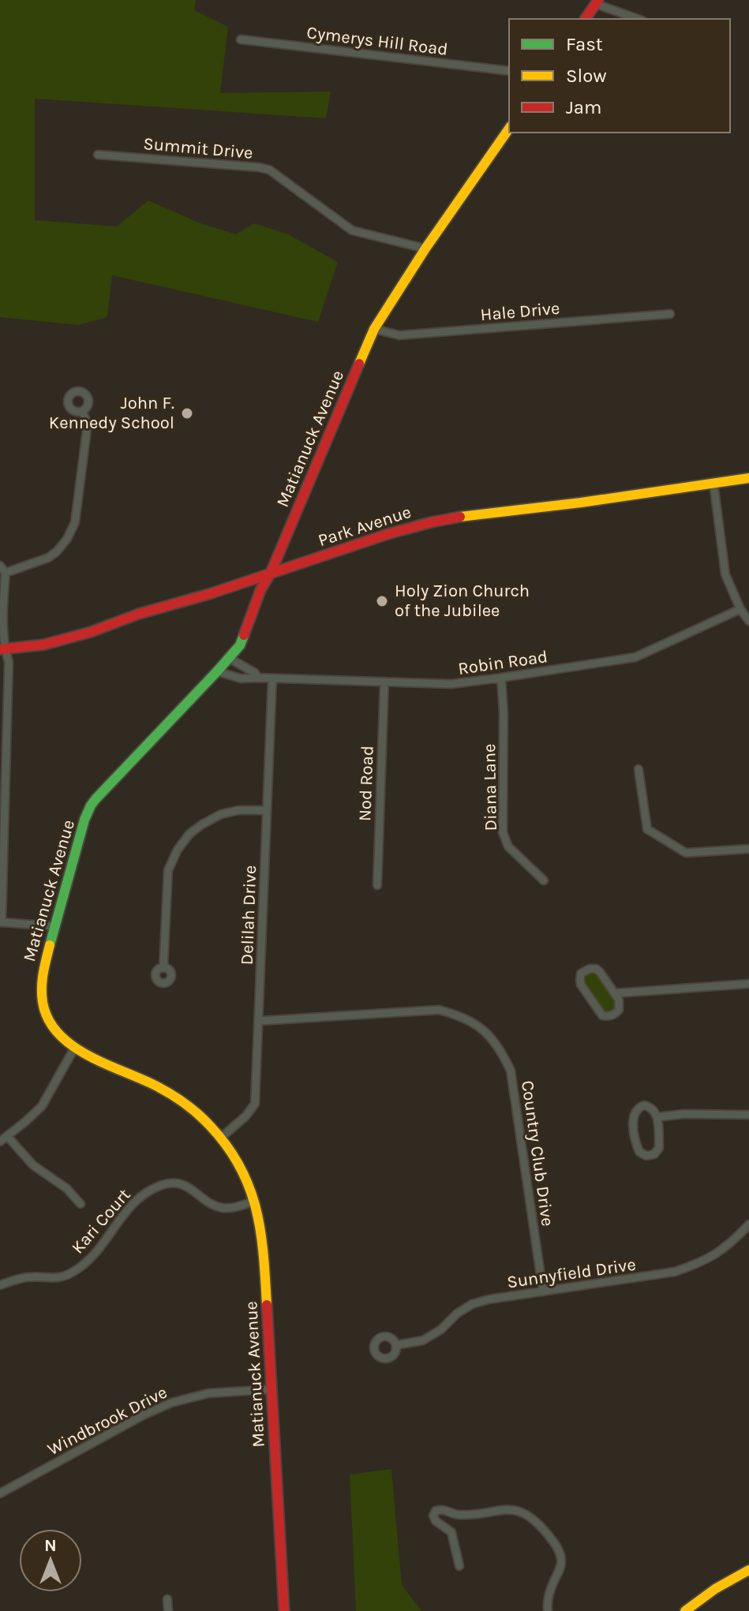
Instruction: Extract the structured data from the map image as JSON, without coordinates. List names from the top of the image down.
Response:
{
  "streets": {
    "street": [
      "Cymerys Hill Road",
      "Summit Drive",
      "Hale Drive",
      "Matianuck Avenue",
      "Park Avenue",
      "Robin Road",
      "Nod Road",
      "Diana Lane",
      "Delilah Drive",
      "Country Club Drive",
      "Kari Court",
      "Sunnyfield Drive",
      "Windbrook Drive"
    ]
  },
  "crossings": [
    ["Summit Drive", "Matianuck Avenue"],
    ["Hale Drive", "Matianuck Avenue"],
    ["Matianuck Avenue", "Park Avenue"],
    ["Matianuck Avenue", "Robin Road"],
    ["Matianuck Avenue", "Delilah Drive"],
    ["Matianuck Avenue", "Kari Court"],
    ["Matianuck Avenue", "Windbrook Drive"],
    ["Robin Road", "Nod Road"],
    ["Robin Road", "Diana Lane"],
    ["Robin Road", "Delilah Drive"],
    ["Delilah Drive", "Country Club Drive"],
    ["Country Club Drive", "Sunnyfield Drive"]
  ],
  "places": ["John F. Kennedy School", "Holy Zion Church of the Jubilee"],
  "legend": ["Fast", "Slow", "Jam"],
  "north": "top"
}
